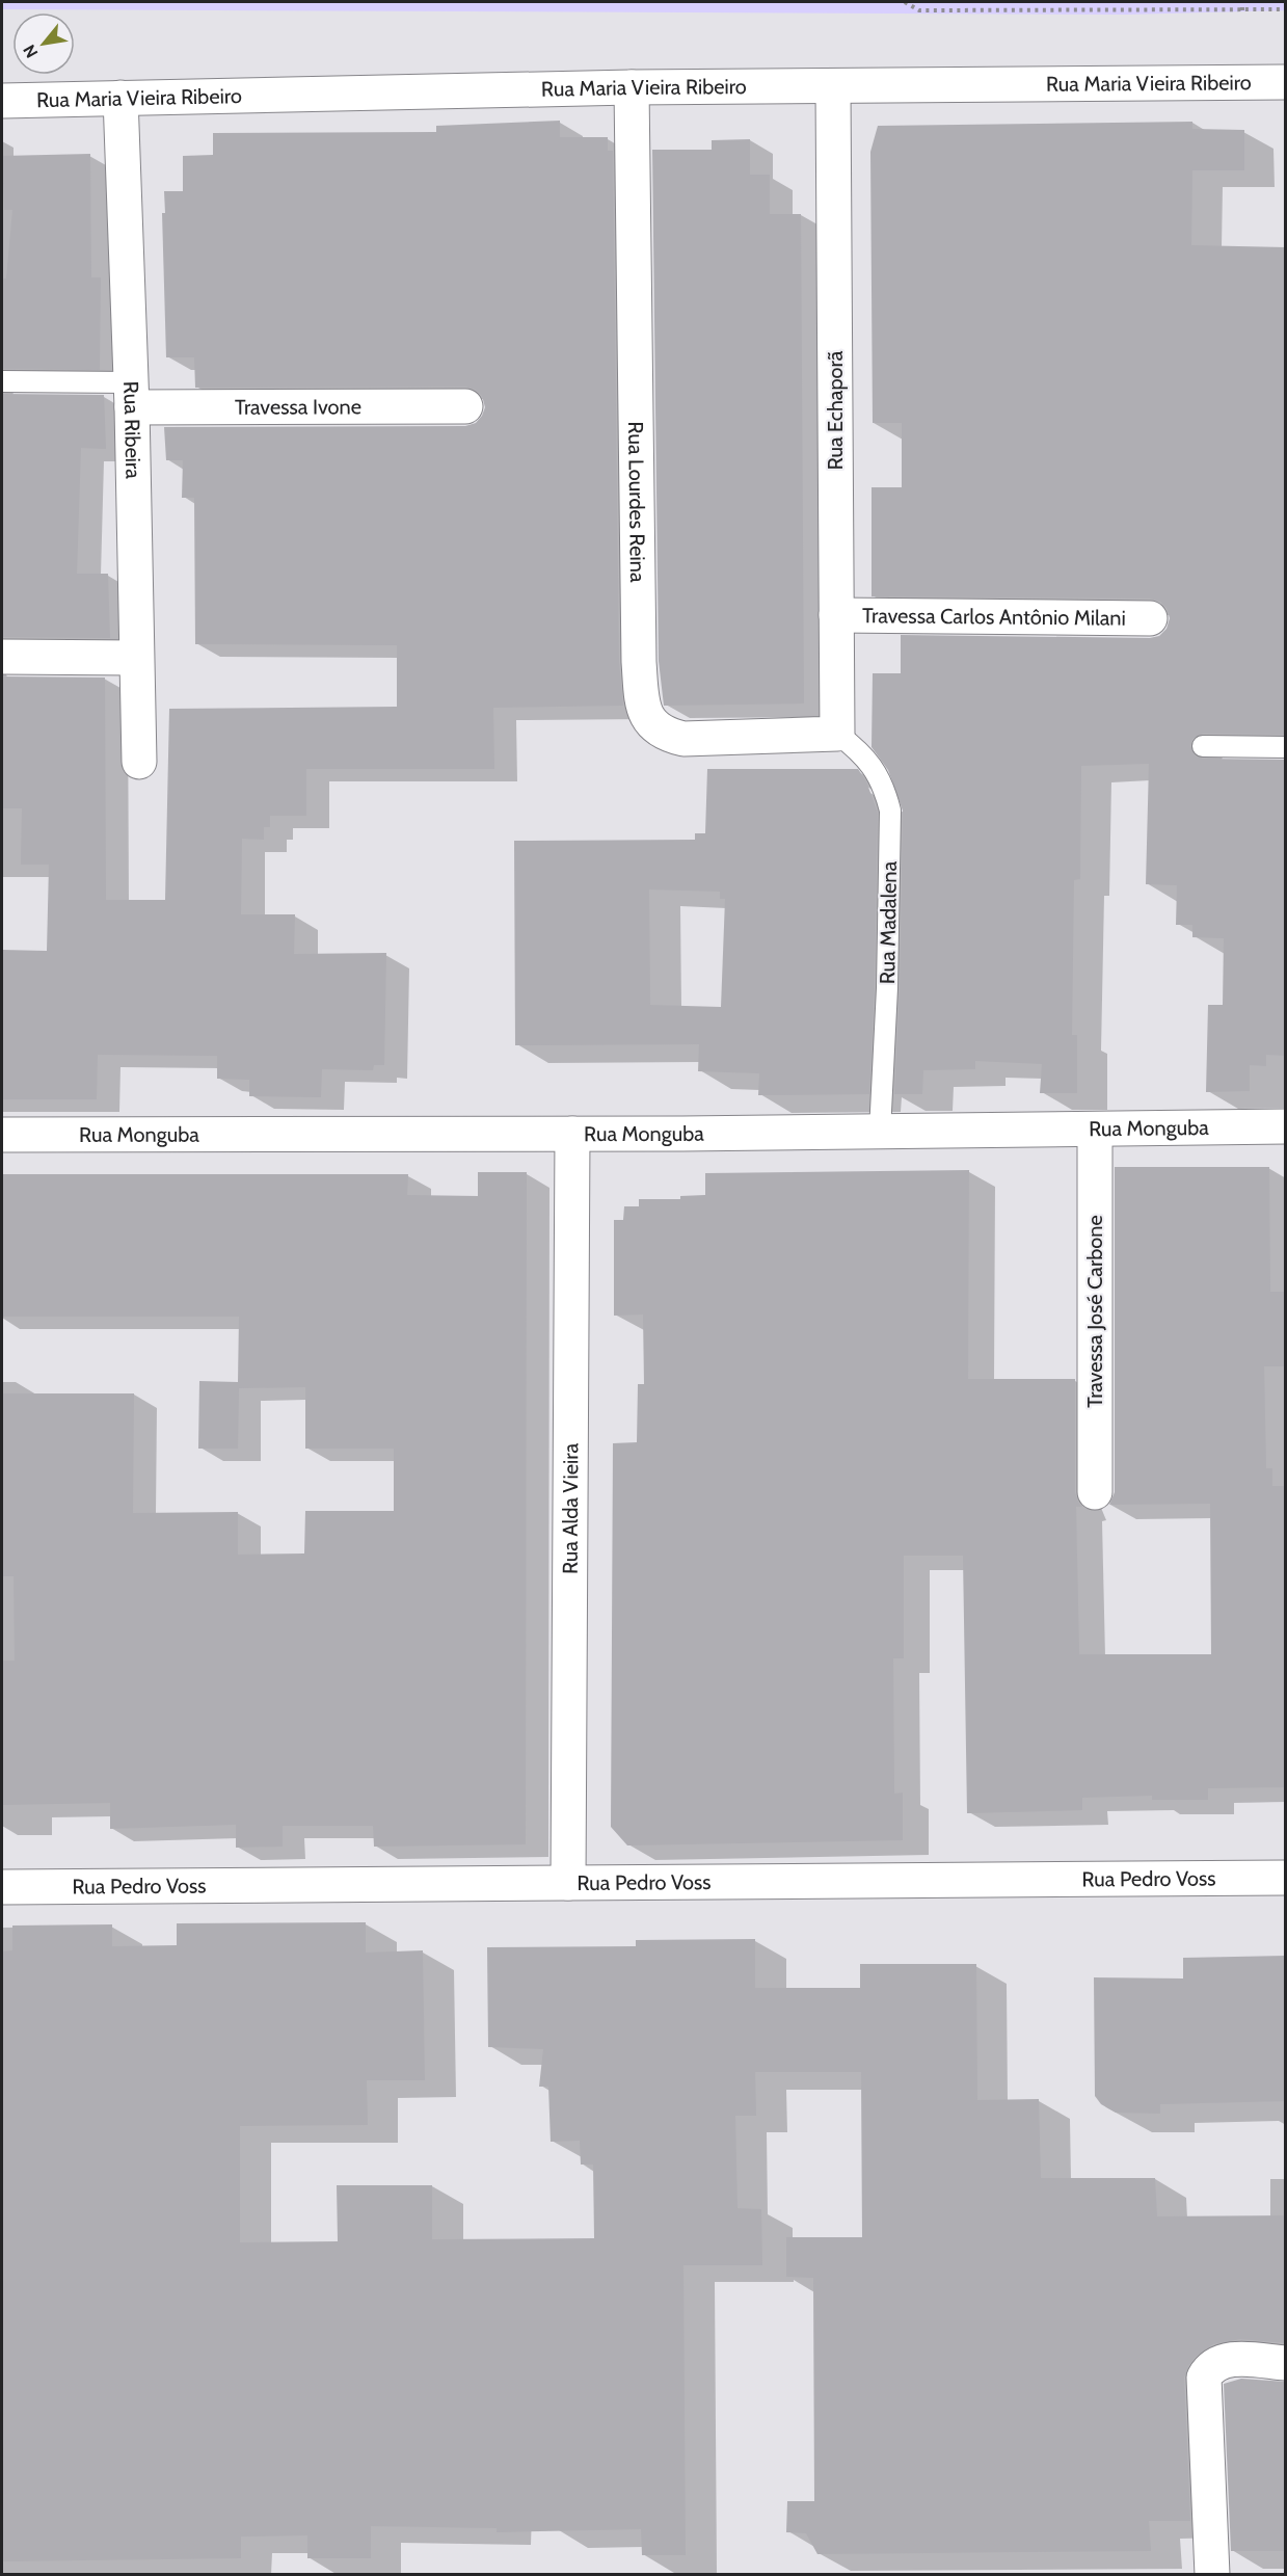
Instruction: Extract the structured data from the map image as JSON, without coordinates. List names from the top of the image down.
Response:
{
  "streets": {
    "street": [
      "Rua Maria Vieira Ribeiro",
      "Travessa Ivone",
      "Rua Echaporã",
      "Rua Ribeira",
      "Rua Lourdes Reina",
      "Travessa Carlos Antônio Milani",
      "Rua Monguba",
      "Travessa José Carbone",
      "Rua Alda Vieira",
      "Rua Pedro Voss"
    ],
    "lane": ["Rua Madalena"]
  },
  "crossings": [
    ["Rua Maria Vieira Ribeiro", "Rua Echaporã"],
    ["Rua Maria Vieira Ribeiro", "Rua Ribeira"],
    ["Rua Maria Vieira Ribeiro", "Rua Lourdes Reina"],
    ["Travessa Ivone", "Rua Ribeira"],
    ["Rua Echaporã", "Rua Lourdes Reina"],
    ["Rua Echaporã", "Travessa Carlos Antônio Milani"],
    ["Rua Echaporã", "Rua Madalena"],
    ["Rua Lourdes Reina", "Rua Madalena"],
    ["Rua Madalena", "Rua Monguba"],
    ["Rua Monguba", "Travessa José Carbone"],
    ["Rua Monguba", "Rua Alda Vieira"],
    ["Rua Alda Vieira", "Rua Pedro Voss"]
  ],
  "north": "bottom left"
}
